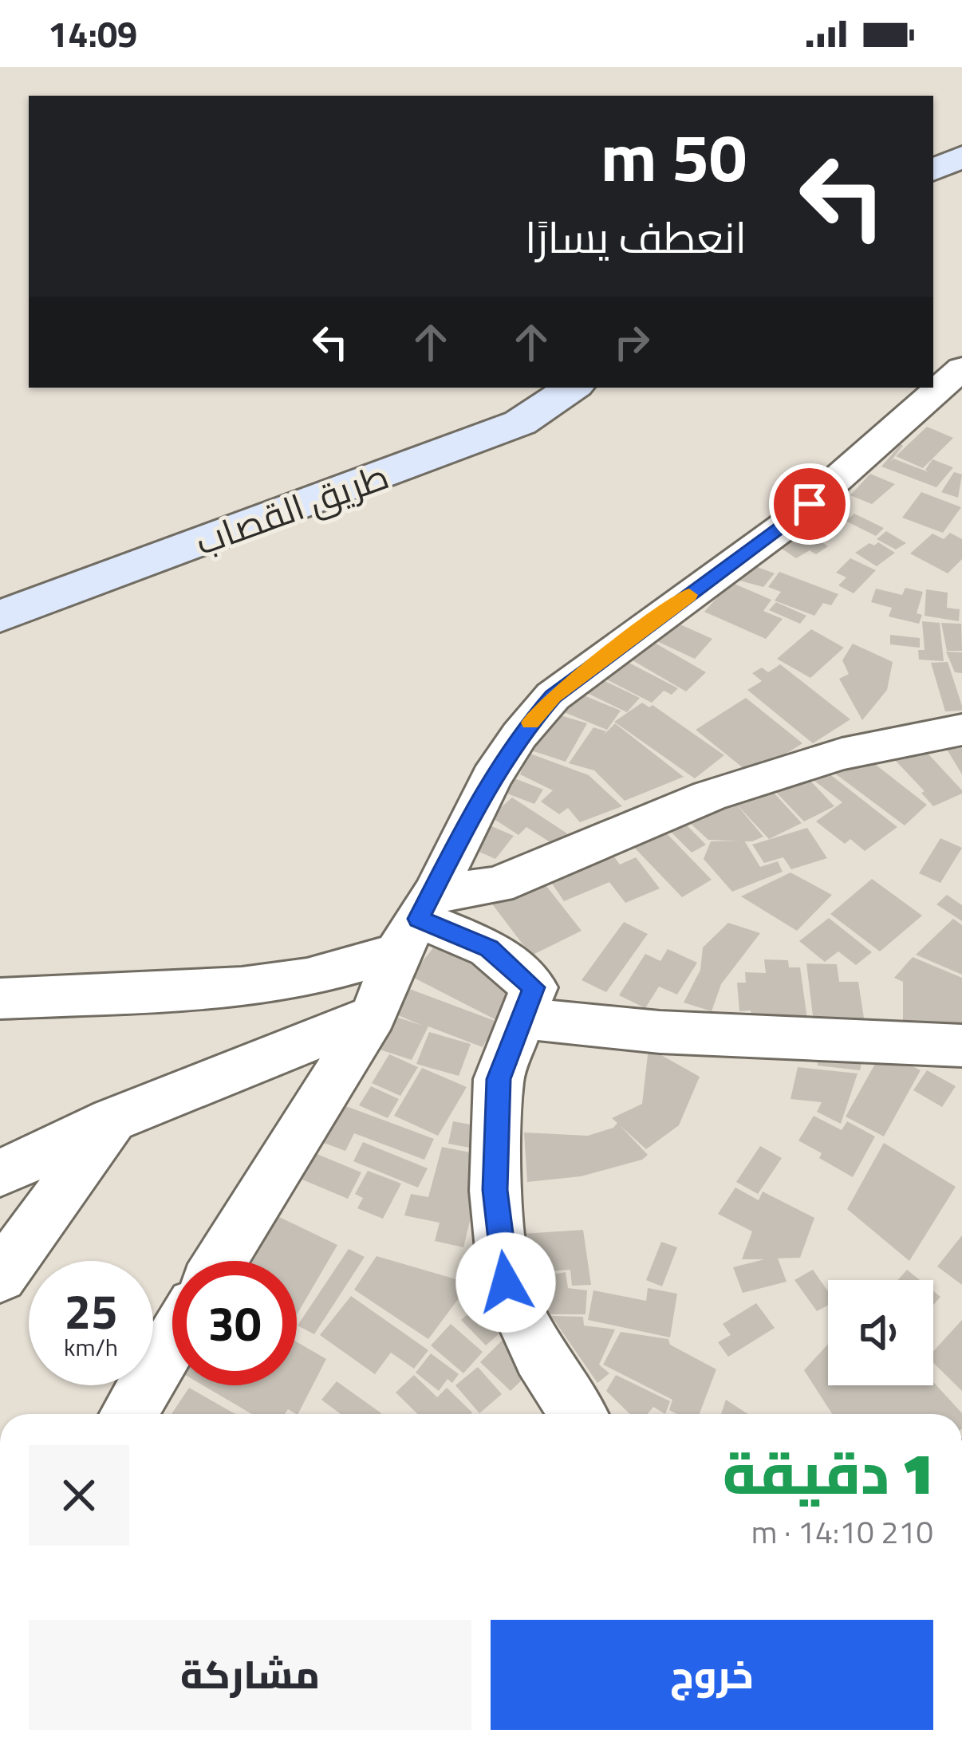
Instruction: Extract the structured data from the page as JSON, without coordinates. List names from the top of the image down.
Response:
{
  "streets": {
    "main road": ["طريق القصاب"]
  },
  "page": {
    "status": "14:09",
    "turn": ["50 m", "انعطف يسارًا"],
    "speed": "25 km/h",
    "limit": "30",
    "heading": ["1 دقيقة", "210 m · 14:10"],
    "buttons": ["خروج", "مشاركة"]
  }
}
